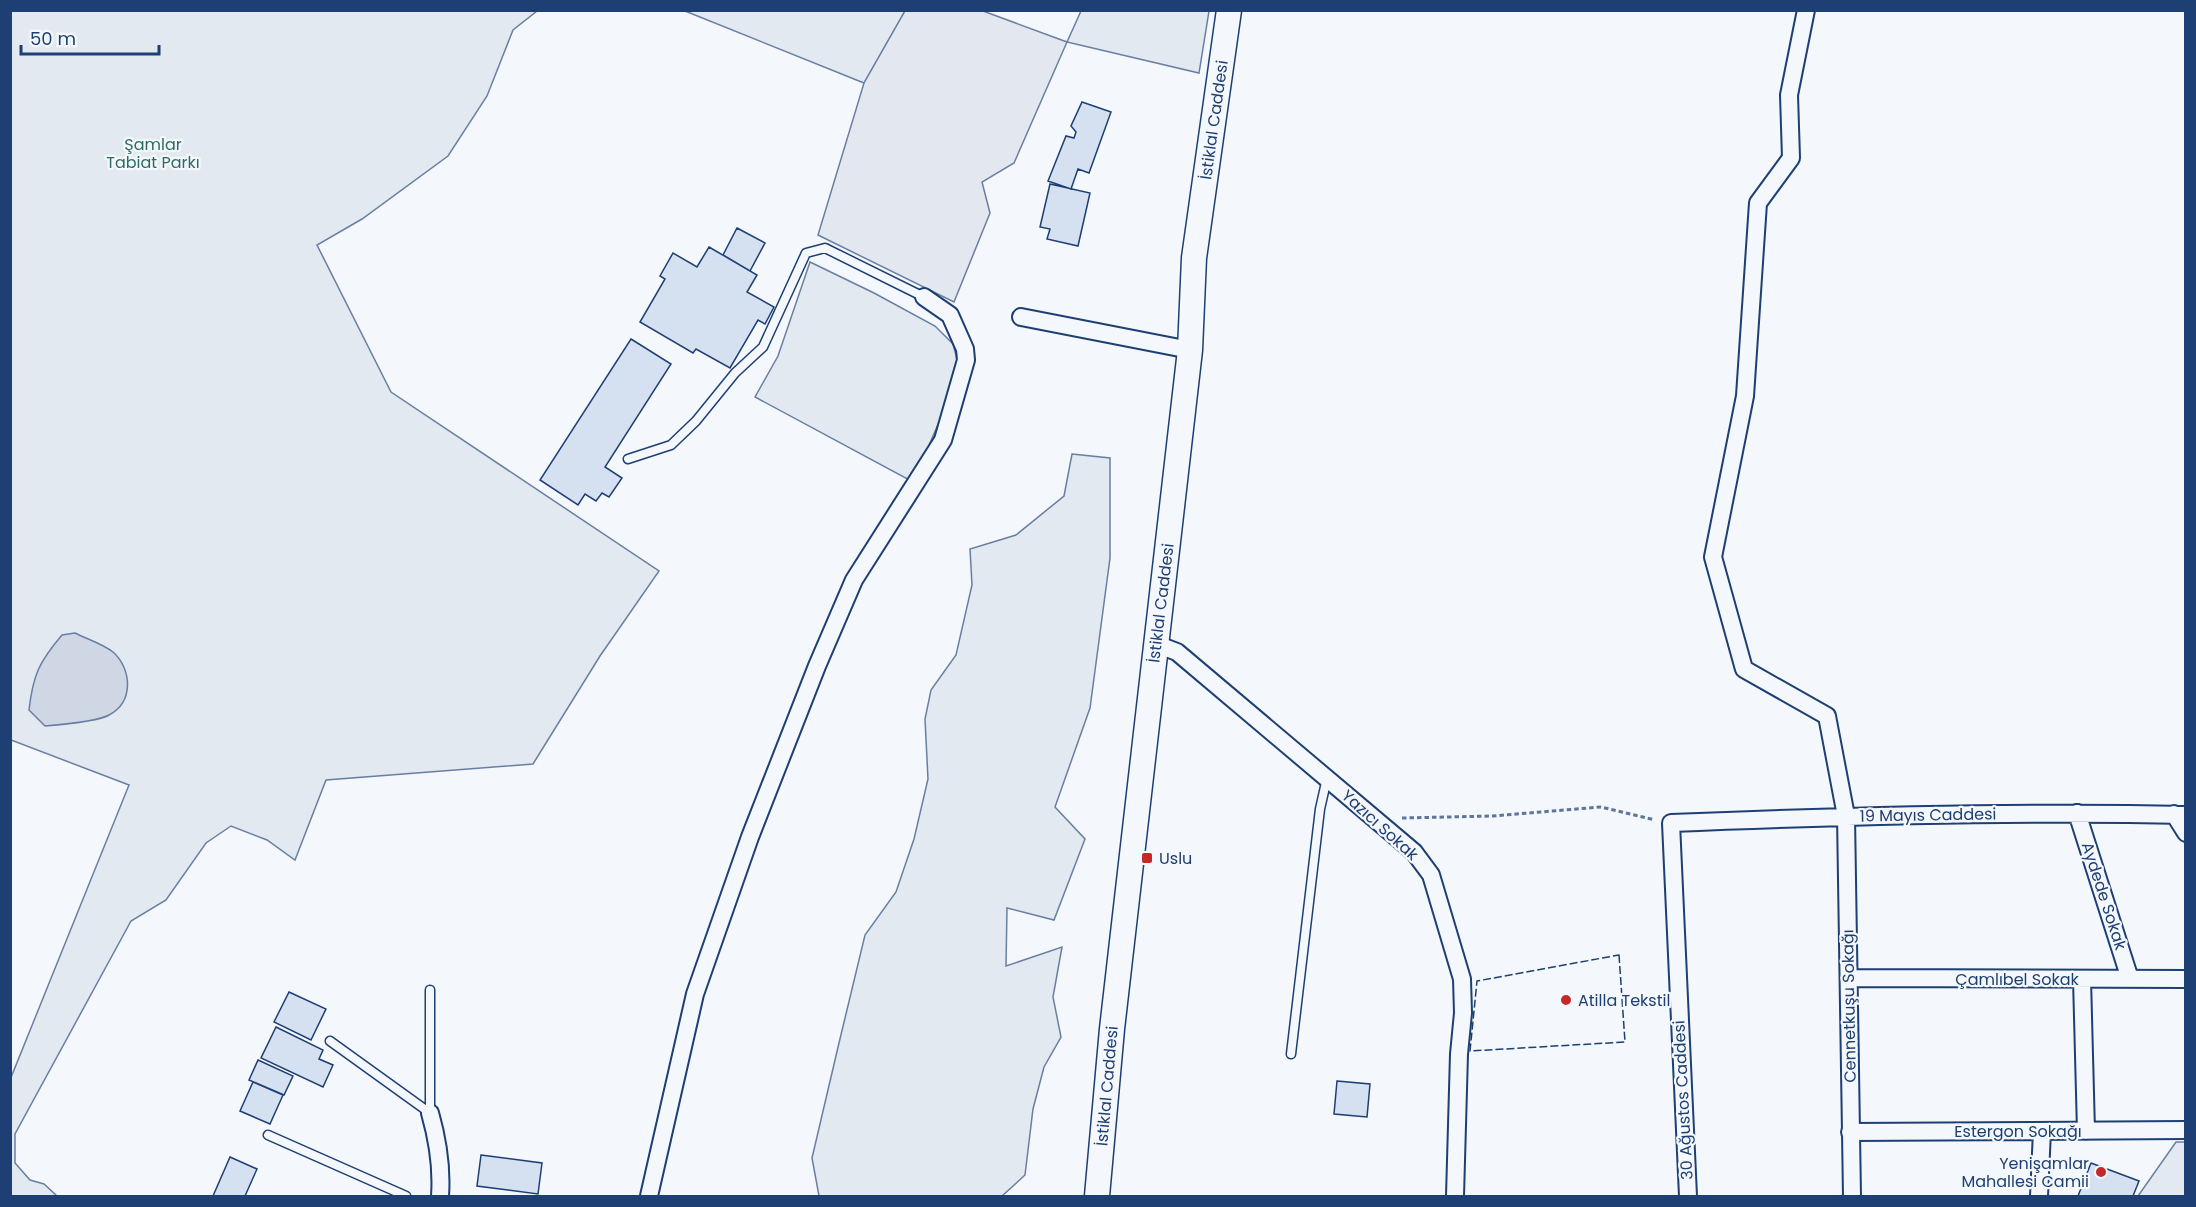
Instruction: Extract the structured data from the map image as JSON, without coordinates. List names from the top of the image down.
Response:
{
  "streets": {
    "main road": ["İstiklal Caddesi"],
    "street": [
      "19 Mayıs Caddesi",
      "Yazıcı Sokak",
      "Aydede Sokak",
      "Çamlıbel Sokak",
      "Cennetkuşu Sokağı",
      "30 Ağustos Caddesi",
      "Estergon Sokağı"
    ]
  },
  "crossings": [
    ["İstiklal Caddesi", "Yazıcı Sokak"],
    ["19 Mayıs Caddesi", "Aydede Sokak"],
    ["19 Mayıs Caddesi", "Cennetkuşu Sokağı"],
    ["19 Mayıs Caddesi", "30 Ağustos Caddesi"],
    ["Aydede Sokak", "Çamlıbel Sokak"],
    ["Çamlıbel Sokak", "Cennetkuşu Sokağı"],
    ["Cennetkuşu Sokağı", "Estergon Sokağı"]
  ],
  "parks": ["Şamlar Tabiat Parkı"],
  "places": {
    "transit": ["Uslu"],
    "other": ["Atilla Tekstil", "Yenişamlar Mahallesi Camii"]
  },
  "scale_bar": "50 m"
}
